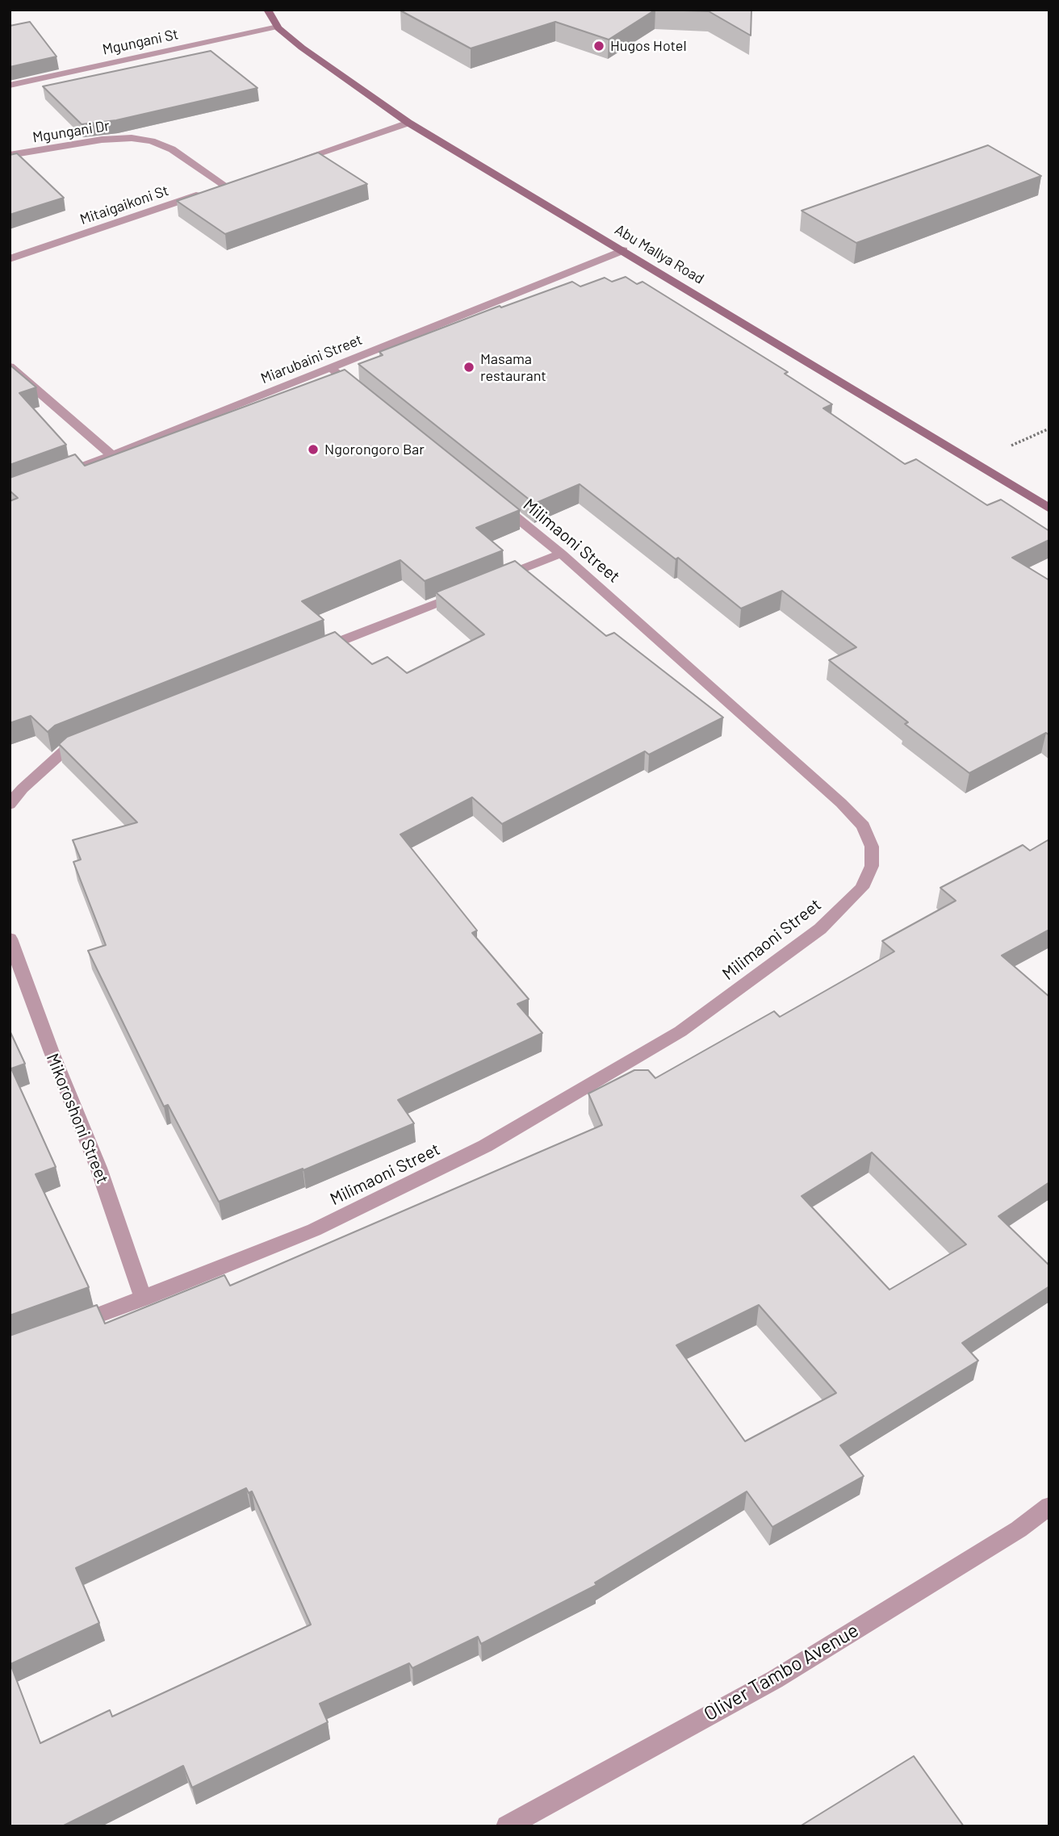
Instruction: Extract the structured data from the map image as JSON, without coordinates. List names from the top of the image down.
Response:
{
  "streets": {
    "main road": ["Abu Mallya Road"],
    "street": [
      "Mgungani St",
      "Mgungani Dr",
      "Mitaigaikoni St",
      "Miarubaini Street",
      "Milimaoni Street",
      "Mikoroshoni Street",
      "Oliver Tambo Avenue"
    ]
  },
  "crossings": [
    ["Mgungani St", "Abu Mallya Road"],
    ["Mgungani Dr", "Mitaigaikoni St"],
    ["Abu Mallya Road", "Miarubaini Street"],
    ["Milimaoni Street", "Mikoroshoni Street"]
  ],
  "places": ["Hugos Hotel", "Masama restaurant", "Ngorongoro Bar"]
}
